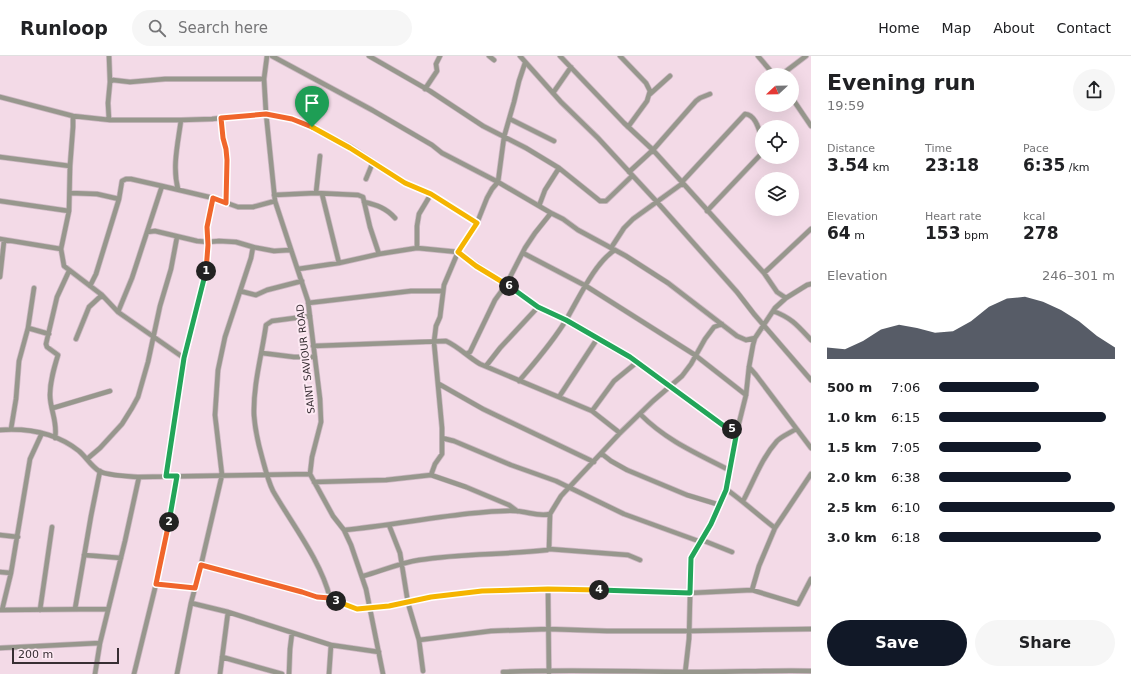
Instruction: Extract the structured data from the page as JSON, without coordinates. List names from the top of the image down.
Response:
{
  "streets": {
    "street": ["SAINT SAVIOUR ROAD"]
  },
  "scale_bar": "200 m",
  "north": "left",
  "page": {
    "header": "Runloop",
    "search": "Search here",
    "nav": [
      "Home",
      "Map",
      "About",
      "Contact"
    ],
    "heading": ["Evening run", "19:59"],
    "stats": [
      ["Distance", "3.54 km"],
      ["Time", "23:18"],
      ["Pace", "6:35 /km"],
      ["Elevation", "64 m"],
      ["Heart rate", "153 bpm"],
      ["kcal", "278"]
    ],
    "chart": ["Elevation", "246–301 m"],
    "pins": [
      "1",
      "6",
      "5",
      "2",
      "4",
      "3"
    ],
    "list": [
      {
        "name": "500 m",
        "note": "7:06"
      },
      {
        "name": "1.0 km",
        "note": "6:15"
      },
      {
        "name": "1.5 km",
        "note": "7:05"
      },
      {
        "name": "2.0 km",
        "note": "6:38"
      },
      {
        "name": "2.5 km",
        "note": "6:10"
      },
      {
        "name": "3.0 km",
        "note": "6:18"
      }
    ],
    "buttons": ["Save", "Share"],
    "scale": "200 m"
  }
}
